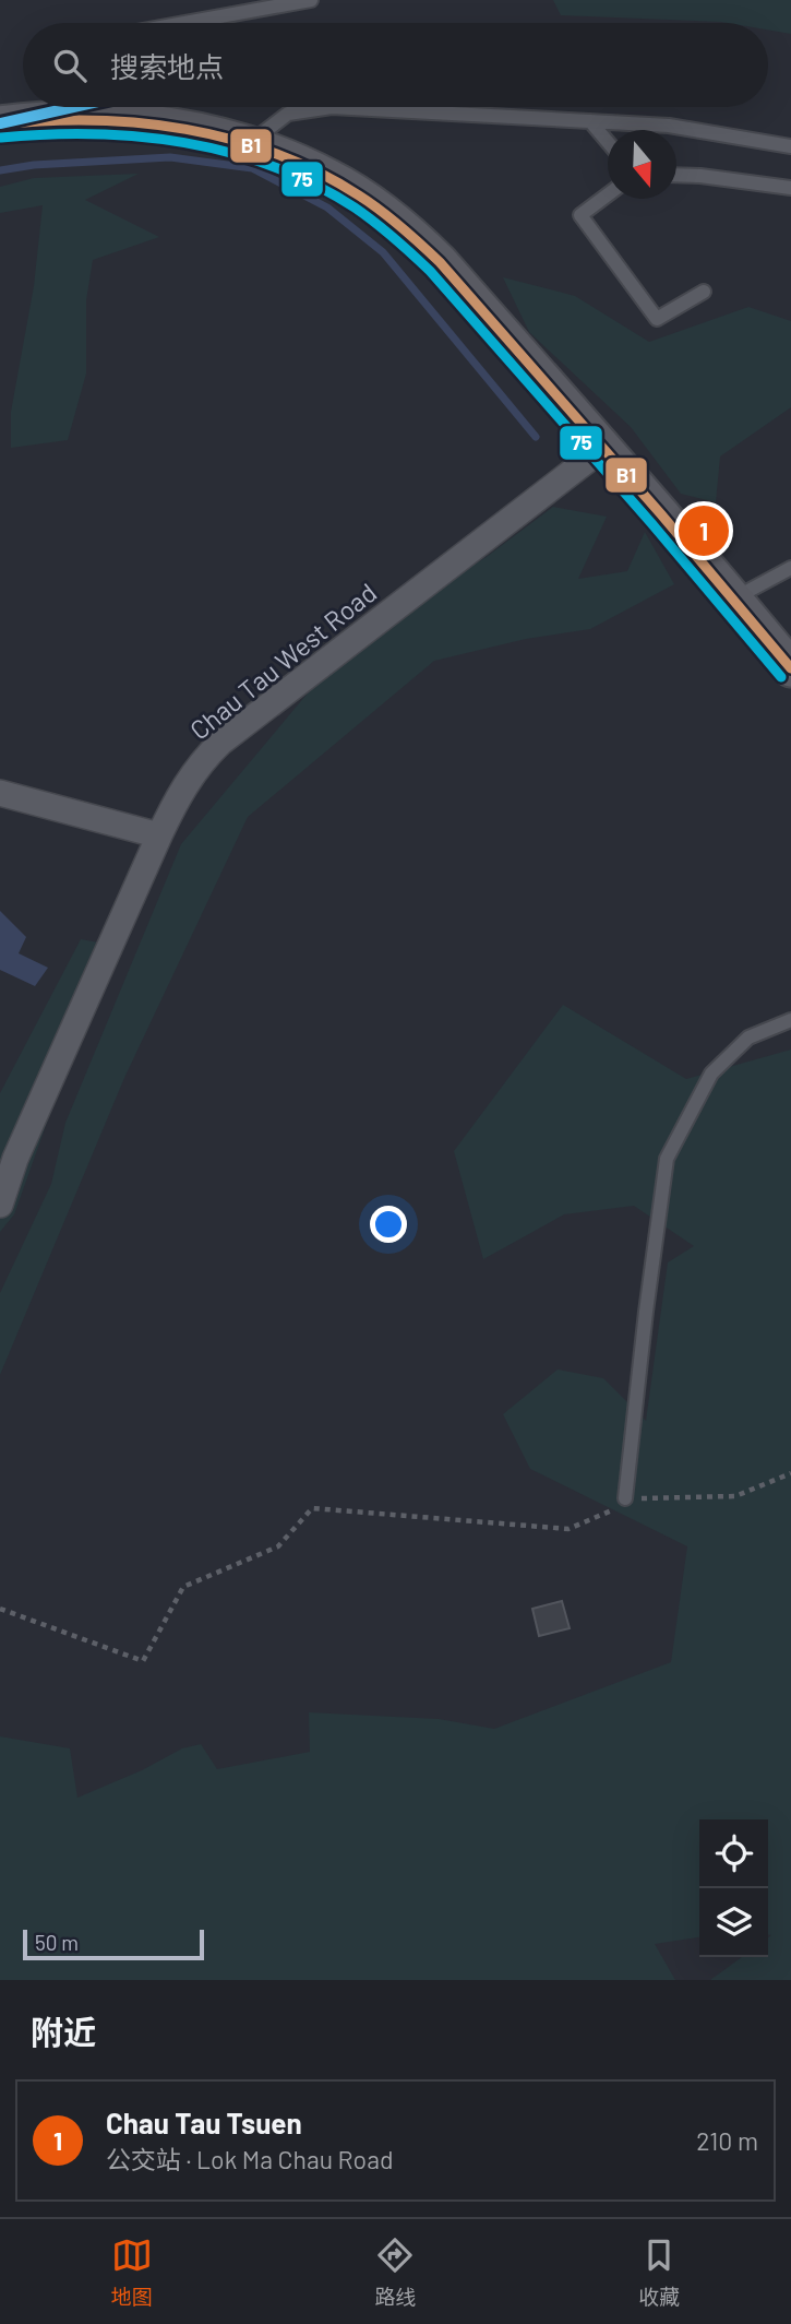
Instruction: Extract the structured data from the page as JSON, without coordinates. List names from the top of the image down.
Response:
{
  "streets": {
    "street": ["Chau Tau West Road"]
  },
  "lines": ["transit line B1", "transit line 75"],
  "scale_bar": "50 m",
  "north": "bottom",
  "page": {
    "search": "搜索地点",
    "pins": "1",
    "scale": "50 m",
    "heading": "附近",
    "list": [
      {
        "mark": "1",
        "name": "Chau Tau Tsuen",
        "note": "公交站 · Lok Ma Chau Road",
        "value": "210 m"
      }
    ],
    "nav": ["地图", "路线", "收藏"]
  }
}
